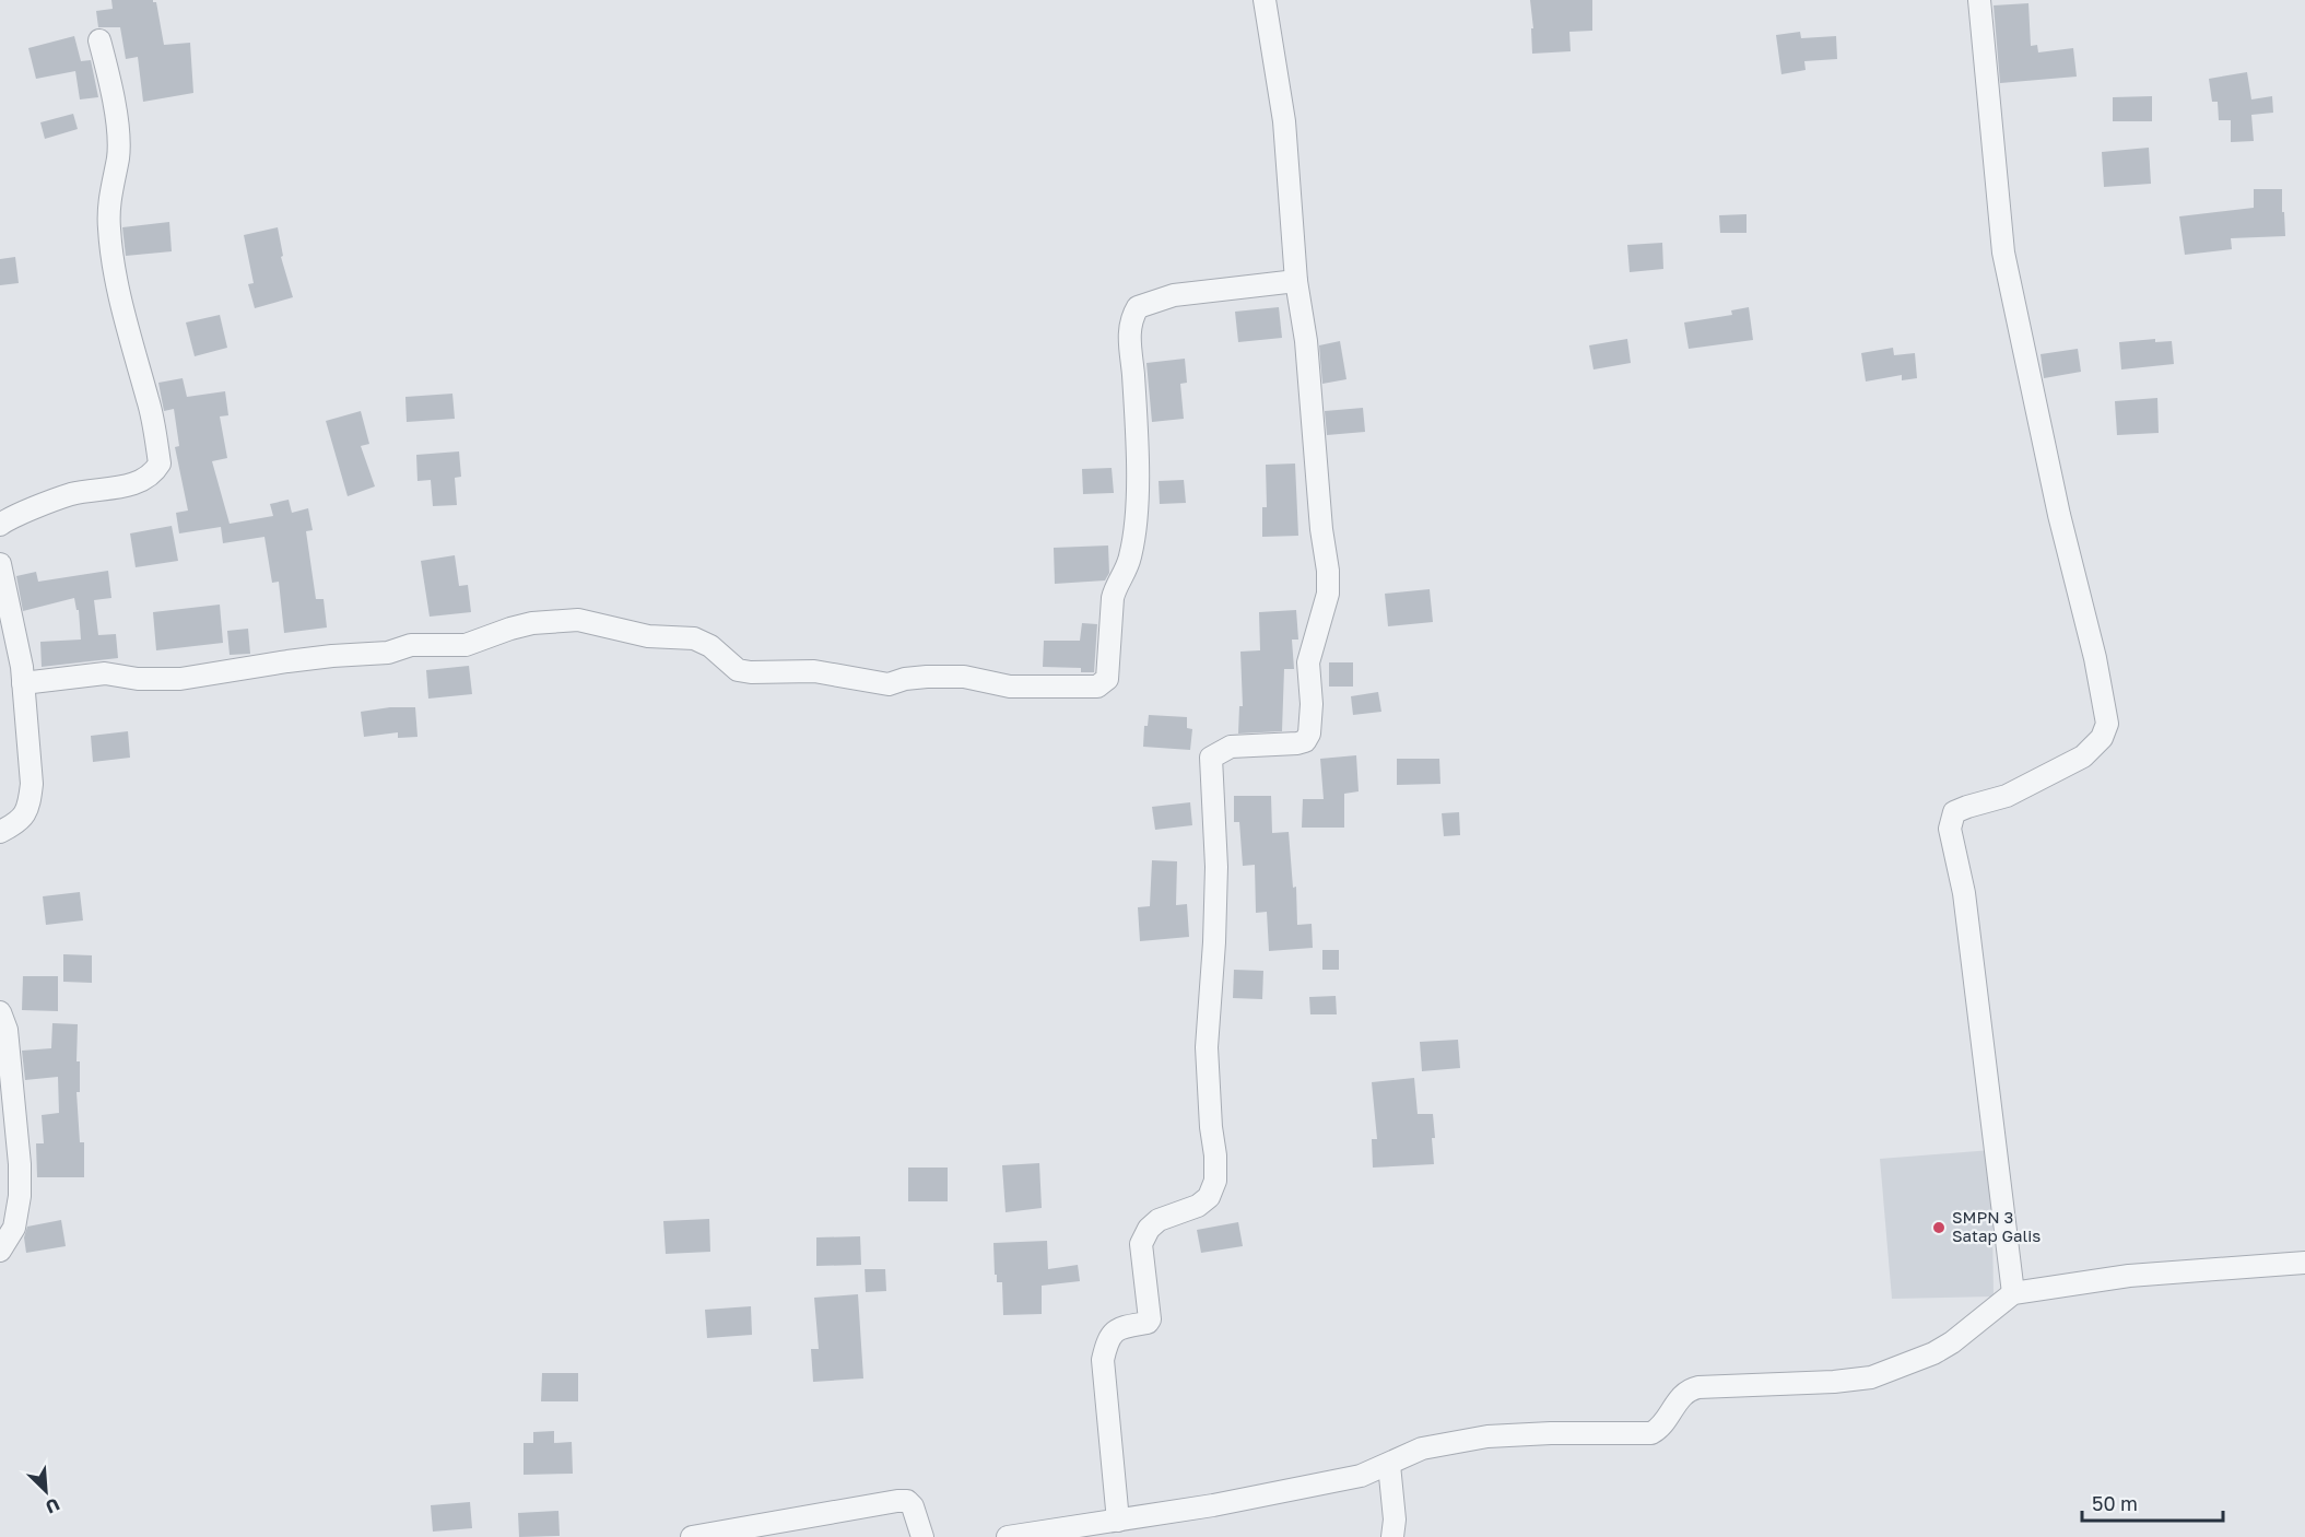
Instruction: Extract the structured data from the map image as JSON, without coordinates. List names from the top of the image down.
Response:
{
  "places": ["SMPN 3 Satap Galis"],
  "scale_bar": "50 m",
  "north": "bottom right"
}
